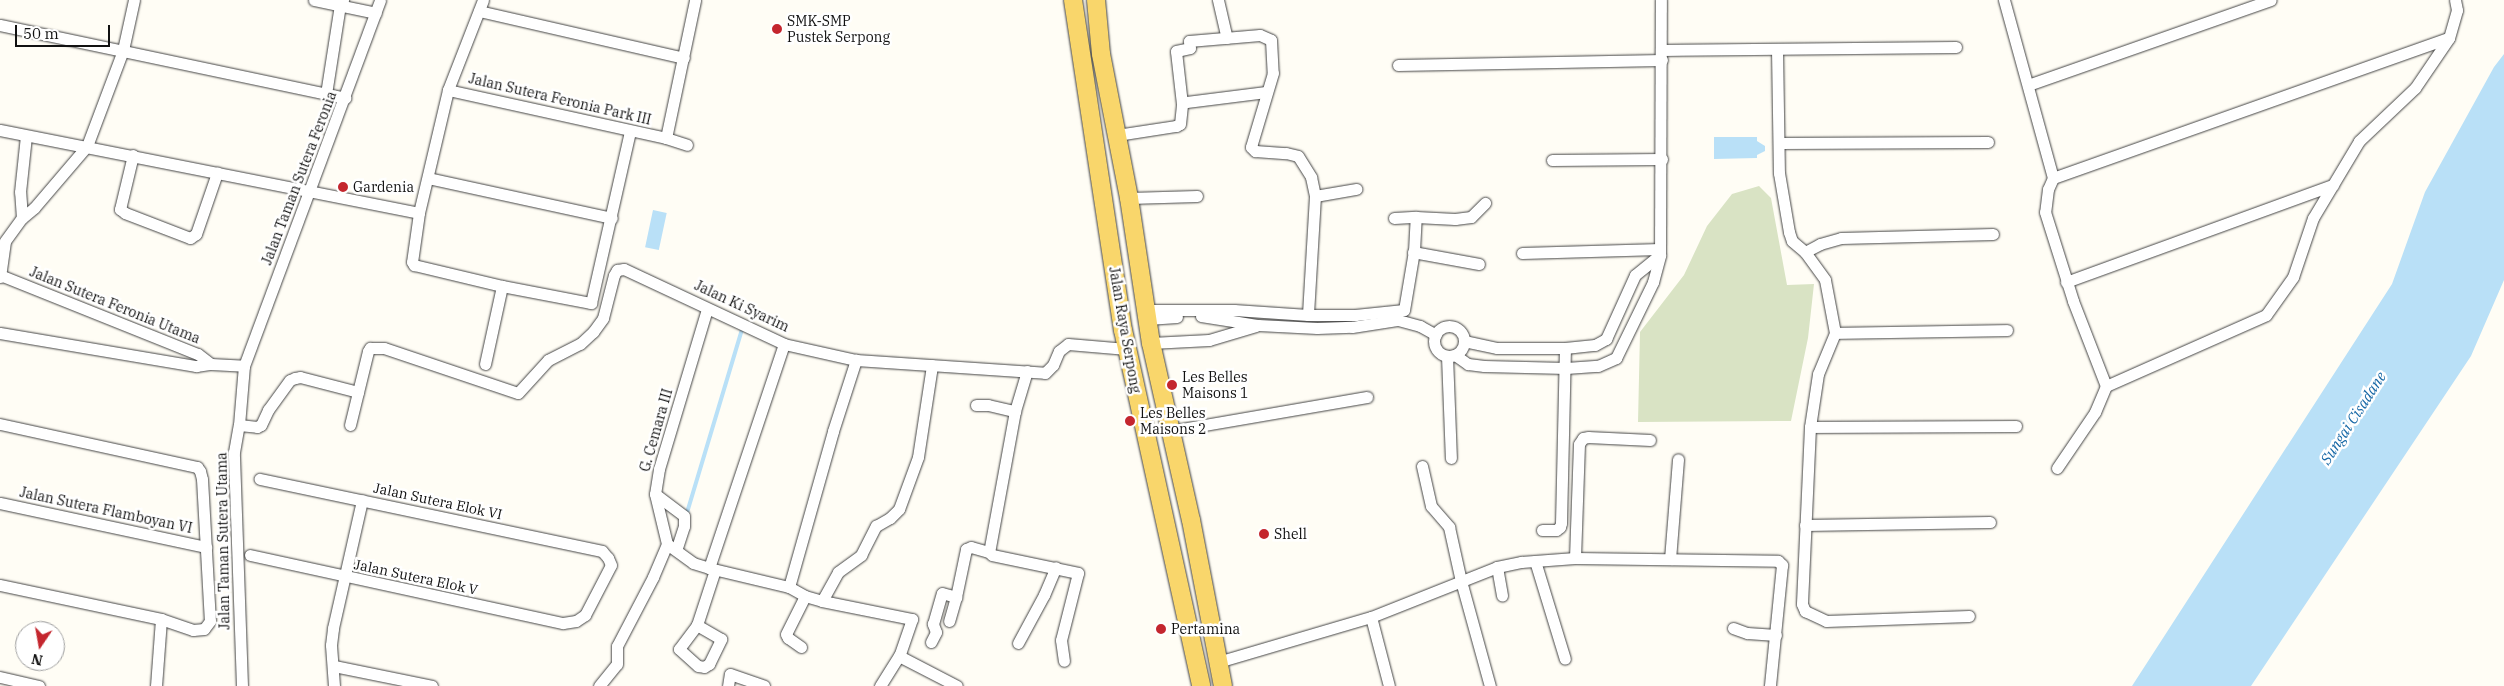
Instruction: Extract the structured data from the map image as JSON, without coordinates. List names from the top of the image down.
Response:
{
  "streets": {
    "main road": ["Jalan Raya Serpong"],
    "street": [
      "Jalan Sutera Feronia Park III",
      "Jalan Taman Sutera Feronia",
      "Jalan Sutera Feronia Utama",
      "Jalan Ki Syarim",
      "G. Cemara III",
      "Jalan Sutera Elok VI",
      "Jalan Sutera Flamboyan VI",
      "Jalan Taman Sutera Utama",
      "Jalan Sutera Elok V"
    ]
  },
  "crossings": [
    ["Jalan Taman Sutera Feronia", "Jalan Taman Sutera Utama"],
    ["Jalan Ki Syarim", "Jalan Raya Serpong"],
    ["Jalan Ki Syarim", "G. Cemara III"],
    ["Jalan Sutera Elok VI", "Jalan Sutera Elok V"]
  ],
  "water": ["Sungai Cisadane"],
  "places": [
    "SMK-SMP Pustek Serpong",
    "Gardenia",
    "Les Belles Maisons 1",
    "Les Belles Maisons 2",
    "Shell",
    "Pertamina"
  ],
  "scale_bar": "50 m",
  "north": "bottom"
}
